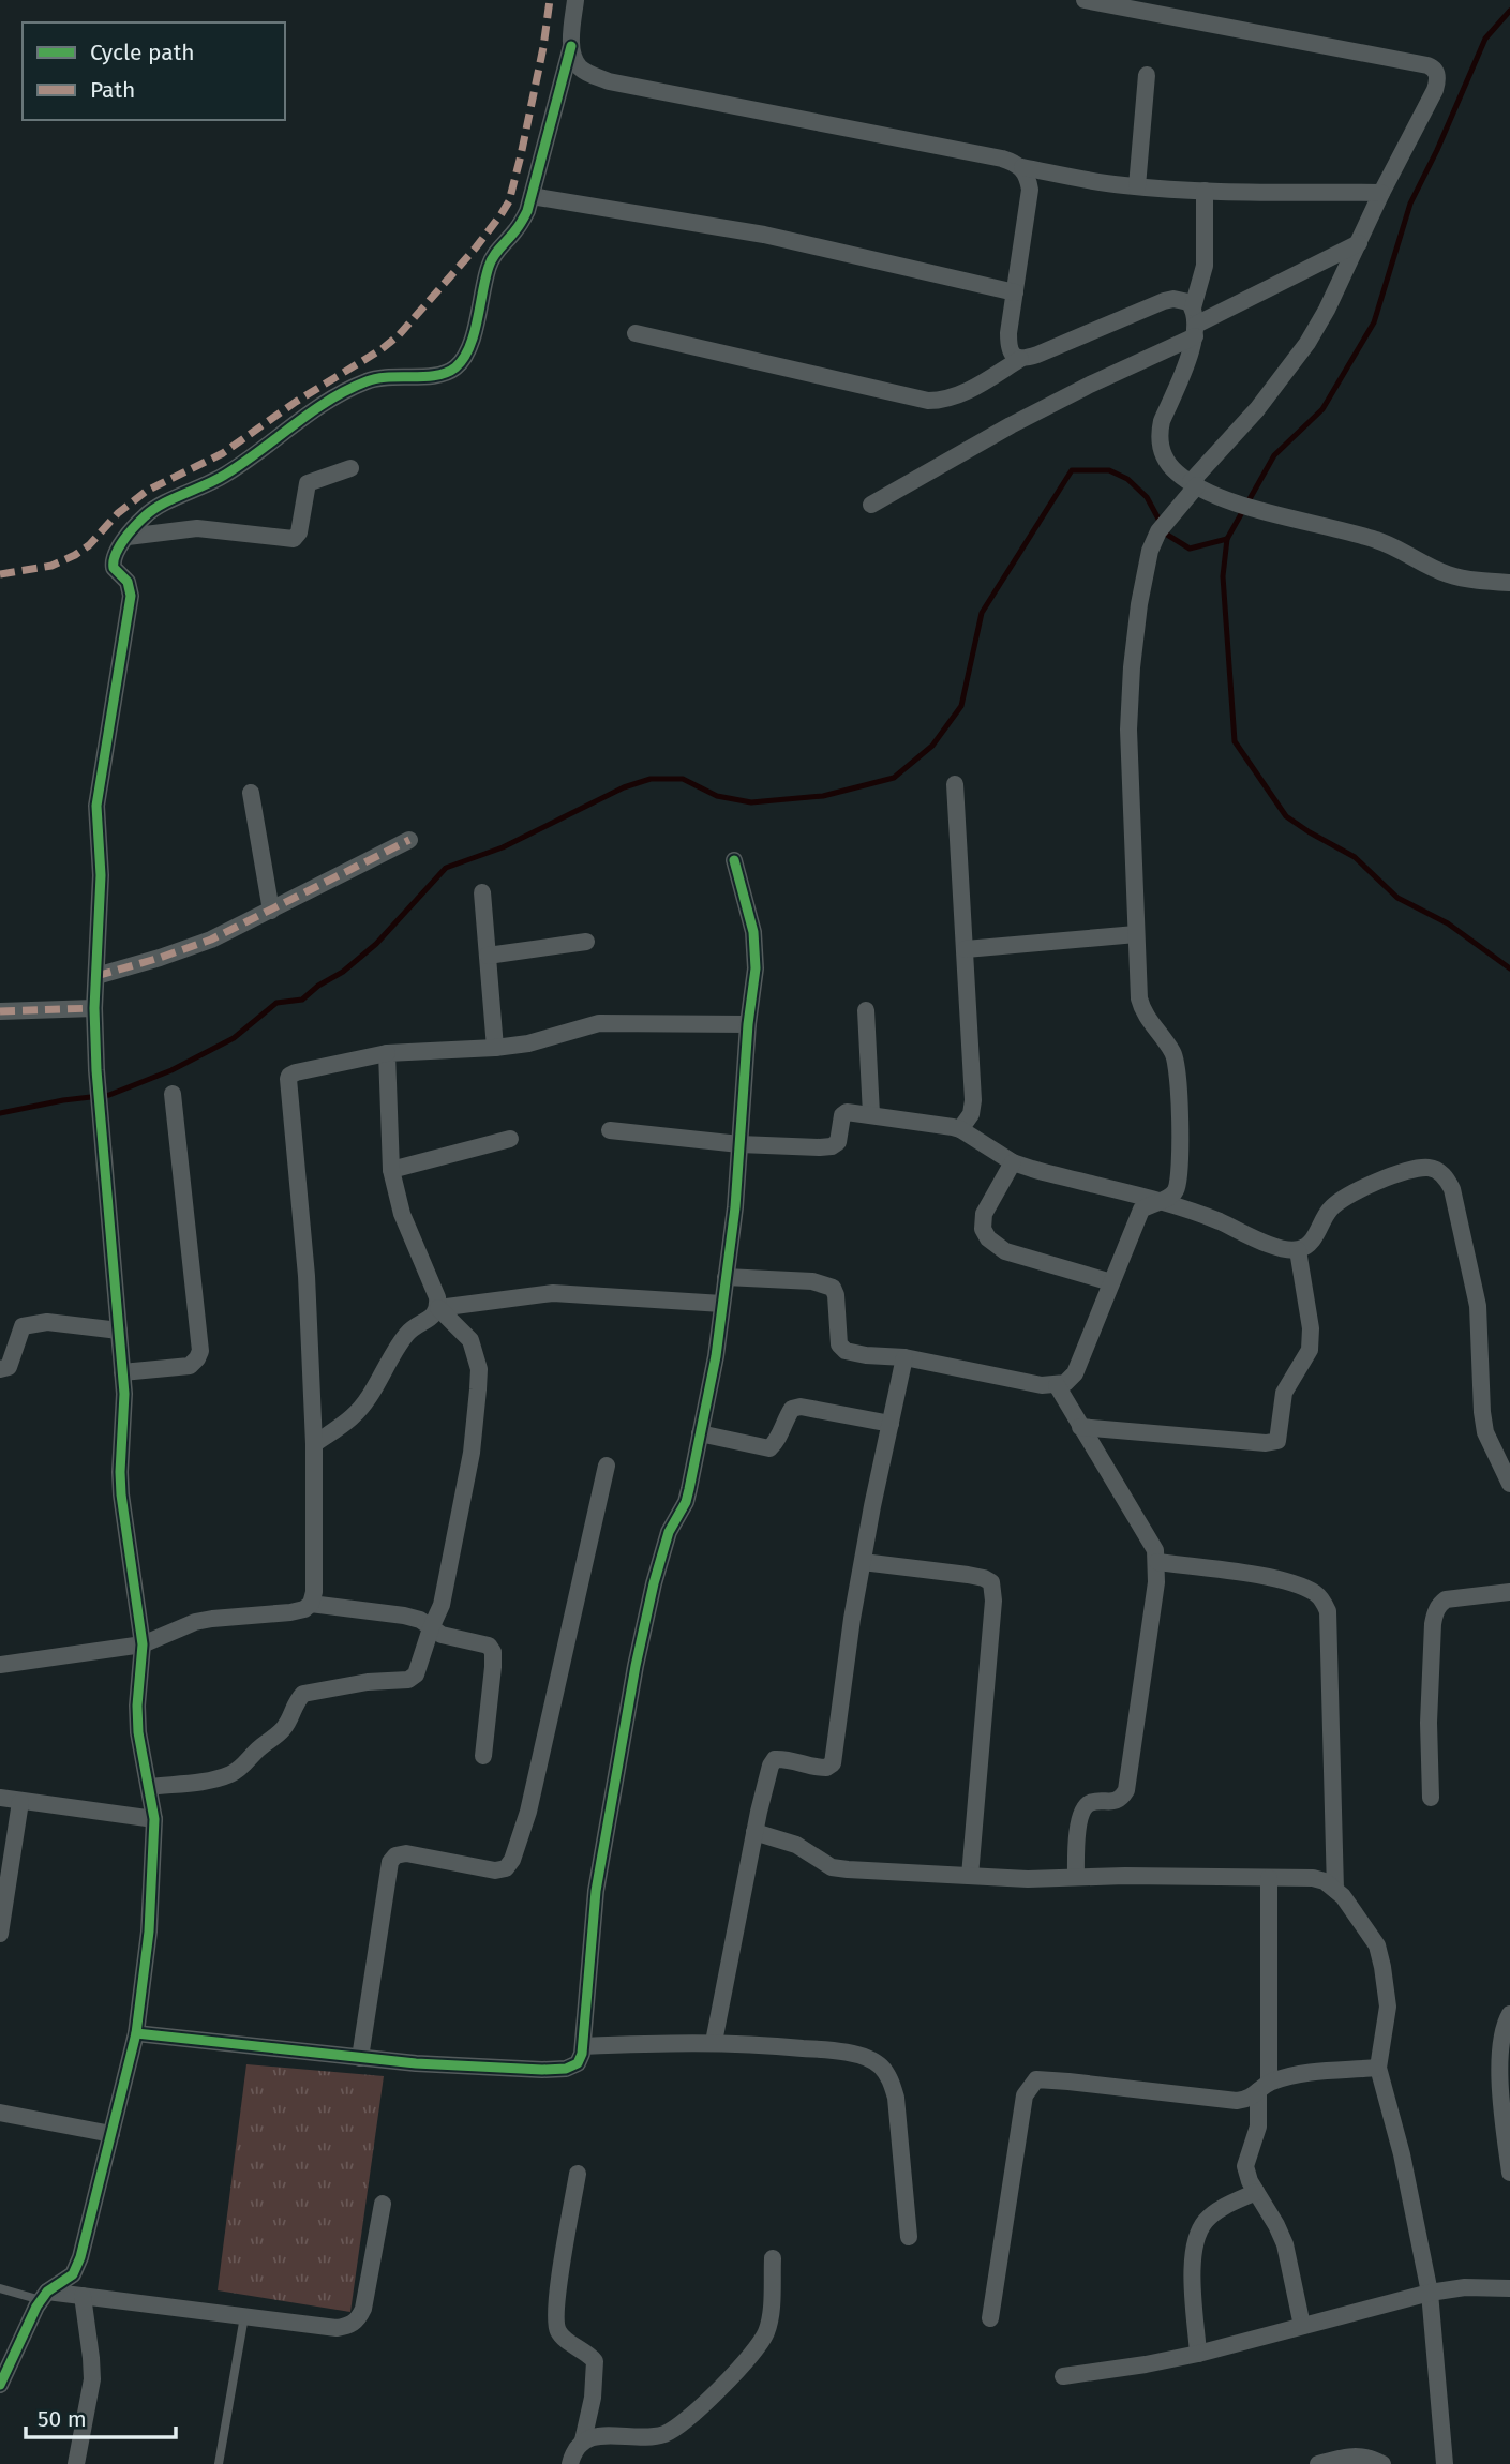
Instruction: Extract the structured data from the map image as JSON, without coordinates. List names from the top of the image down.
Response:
{
  "legend": ["Cycle path", "Path"],
  "scale_bar": "50 m"
}
